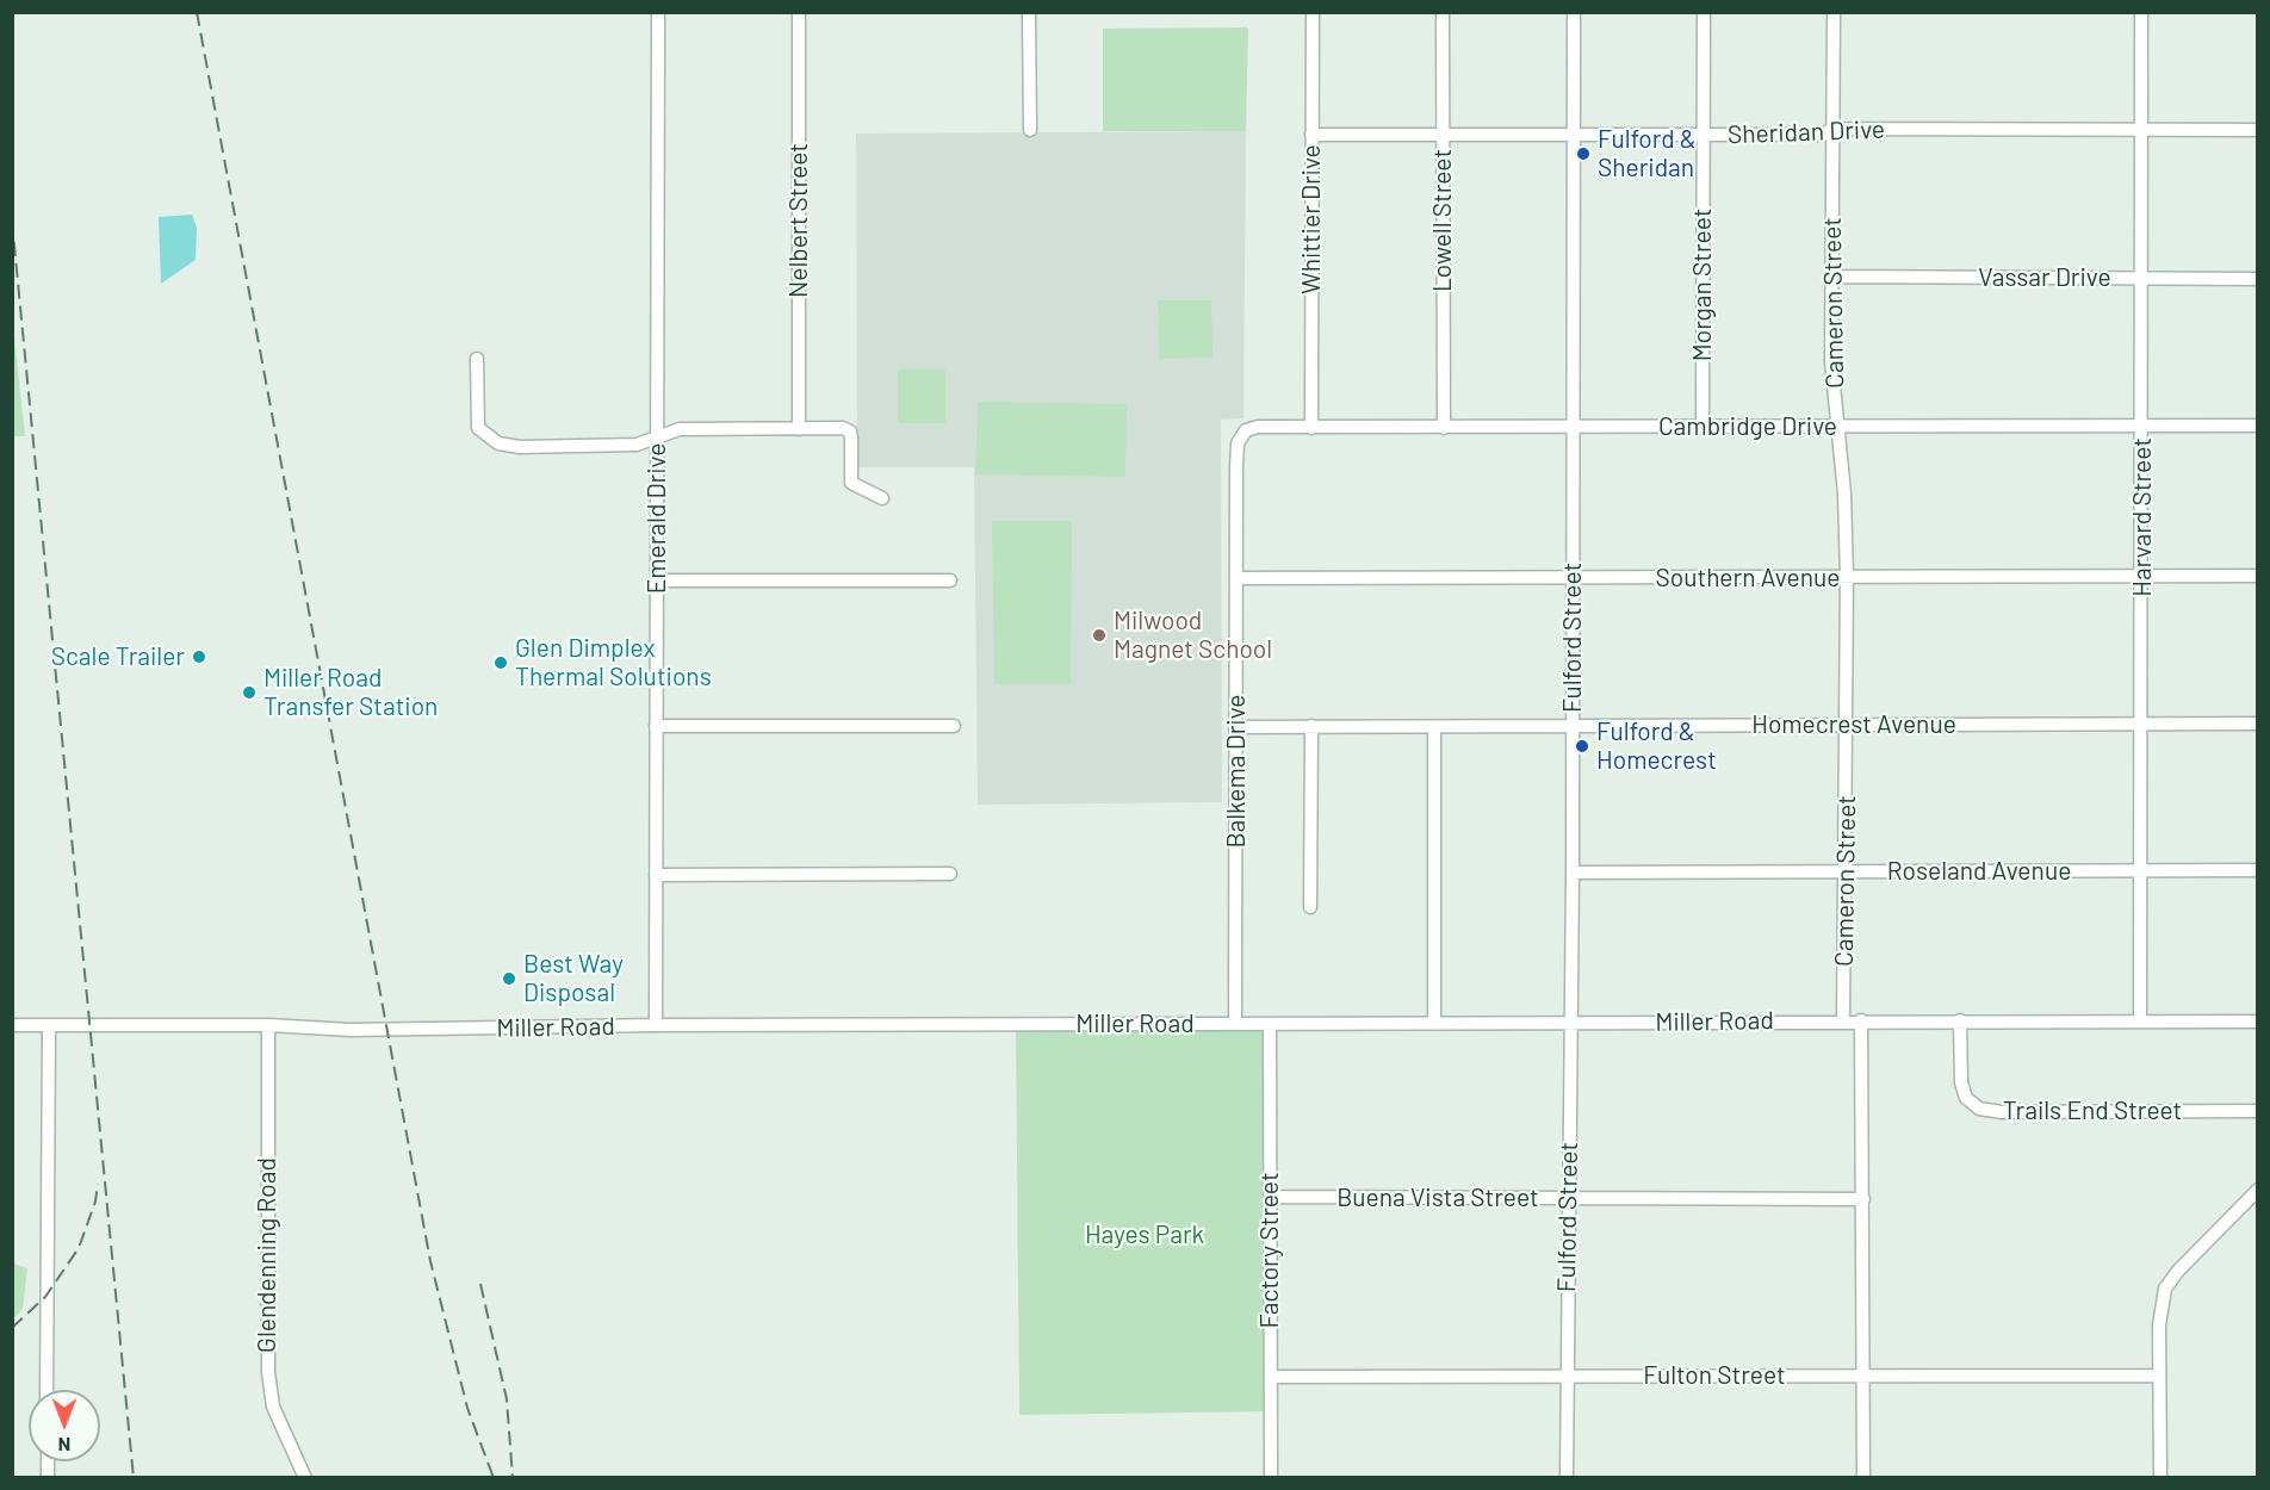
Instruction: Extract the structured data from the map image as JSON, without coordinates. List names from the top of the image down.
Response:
{
  "streets": {
    "street": [
      "Sheridan Drive",
      "Whittier Drive",
      "Nelbert Street",
      "Lowell Street",
      "Vassar Drive",
      "Morgan Street",
      "Cameron Street",
      "Cambridge Drive",
      "Harvard Street",
      "Emerald Drive",
      "Southern Avenue",
      "Fulford Street",
      "Homecrest Avenue",
      "Balkema Drive",
      "Roseland Avenue",
      "Miller Road",
      "Trails End Street",
      "Buena Vista Street",
      "Factory Street",
      "Glendenning Road",
      "Fulton Street"
    ]
  },
  "crossings": [
    ["Sheridan Drive", "Whittier Drive"],
    ["Sheridan Drive", "Lowell Street"],
    ["Sheridan Drive", "Morgan Street"],
    ["Sheridan Drive", "Cameron Street"],
    ["Sheridan Drive", "Harvard Street"],
    ["Sheridan Drive", "Fulford Street"],
    ["Whittier Drive", "Cambridge Drive"],
    ["Lowell Street", "Cambridge Drive"],
    ["Vassar Drive", "Cameron Street"],
    ["Vassar Drive", "Harvard Street"],
    ["Morgan Street", "Cambridge Drive"],
    ["Cameron Street", "Cambridge Drive"],
    ["Cameron Street", "Southern Avenue"],
    ["Cameron Street", "Homecrest Avenue"],
    ["Cameron Street", "Roseland Avenue"],
    ["Cameron Street", "Miller Road"],
    ["Cambridge Drive", "Harvard Street"],
    ["Cambridge Drive", "Fulford Street"],
    ["Cambridge Drive", "Balkema Drive"],
    ["Harvard Street", "Southern Avenue"],
    ["Harvard Street", "Homecrest Avenue"],
    ["Harvard Street", "Roseland Avenue"],
    ["Harvard Street", "Miller Road"],
    ["Emerald Drive", "Miller Road"],
    ["Southern Avenue", "Fulford Street"],
    ["Southern Avenue", "Balkema Drive"],
    ["Fulford Street", "Homecrest Avenue"],
    ["Fulford Street", "Roseland Avenue"],
    ["Fulford Street", "Miller Road"],
    ["Fulford Street", "Buena Vista Street"],
    ["Fulford Street", "Fulton Street"],
    ["Homecrest Avenue", "Balkema Drive"],
    ["Balkema Drive", "Miller Road"],
    ["Miller Road", "Trails End Street"],
    ["Miller Road", "Factory Street"],
    ["Miller Road", "Glendenning Road"],
    ["Buena Vista Street", "Factory Street"],
    ["Factory Street", "Fulton Street"]
  ],
  "parks": ["Hayes Park"],
  "places": [
    "Fulford & Sheridan",
    "Milwood Magnet School",
    "Scale Trailer",
    "Glen Dimplex Thermal Solutions",
    "Miller Road Transfer Station",
    "Fulford & Homecrest",
    "Best Way Disposal"
  ],
  "north": "bottom"
}
